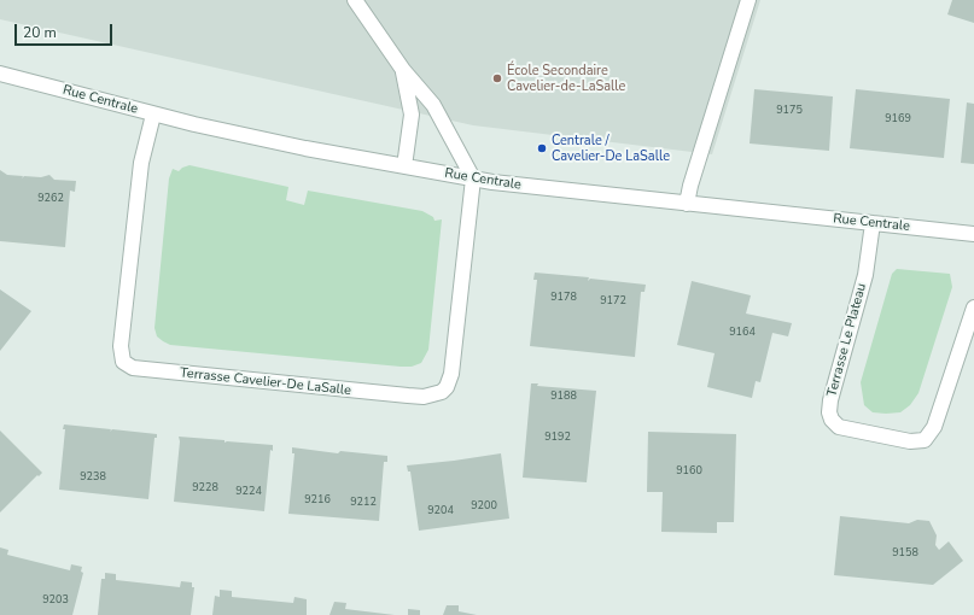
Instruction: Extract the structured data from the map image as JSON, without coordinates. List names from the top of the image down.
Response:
{
  "streets": {
    "street": ["Rue Centrale", "Terrasse Le Plateau", "Terrasse Cavelier-De LaSalle"]
  },
  "crossings": [
    ["Rue Centrale", "Terrasse Le Plateau"],
    ["Rue Centrale", "Terrasse Cavelier-De LaSalle"]
  ],
  "places": ["École Secondaire Cavelier-de-LaSalle", "Centrale / Cavelier-De LaSalle"],
  "house_numbers": [
    "9175",
    "9169",
    "9262",
    "9178",
    "9172",
    "9164",
    "9188",
    "9192",
    "9160",
    "9238",
    "9228",
    "9224",
    "9216",
    "9212",
    "9200",
    "9204",
    "9158",
    "9203"
  ],
  "scale_bar": "20 m"
}
